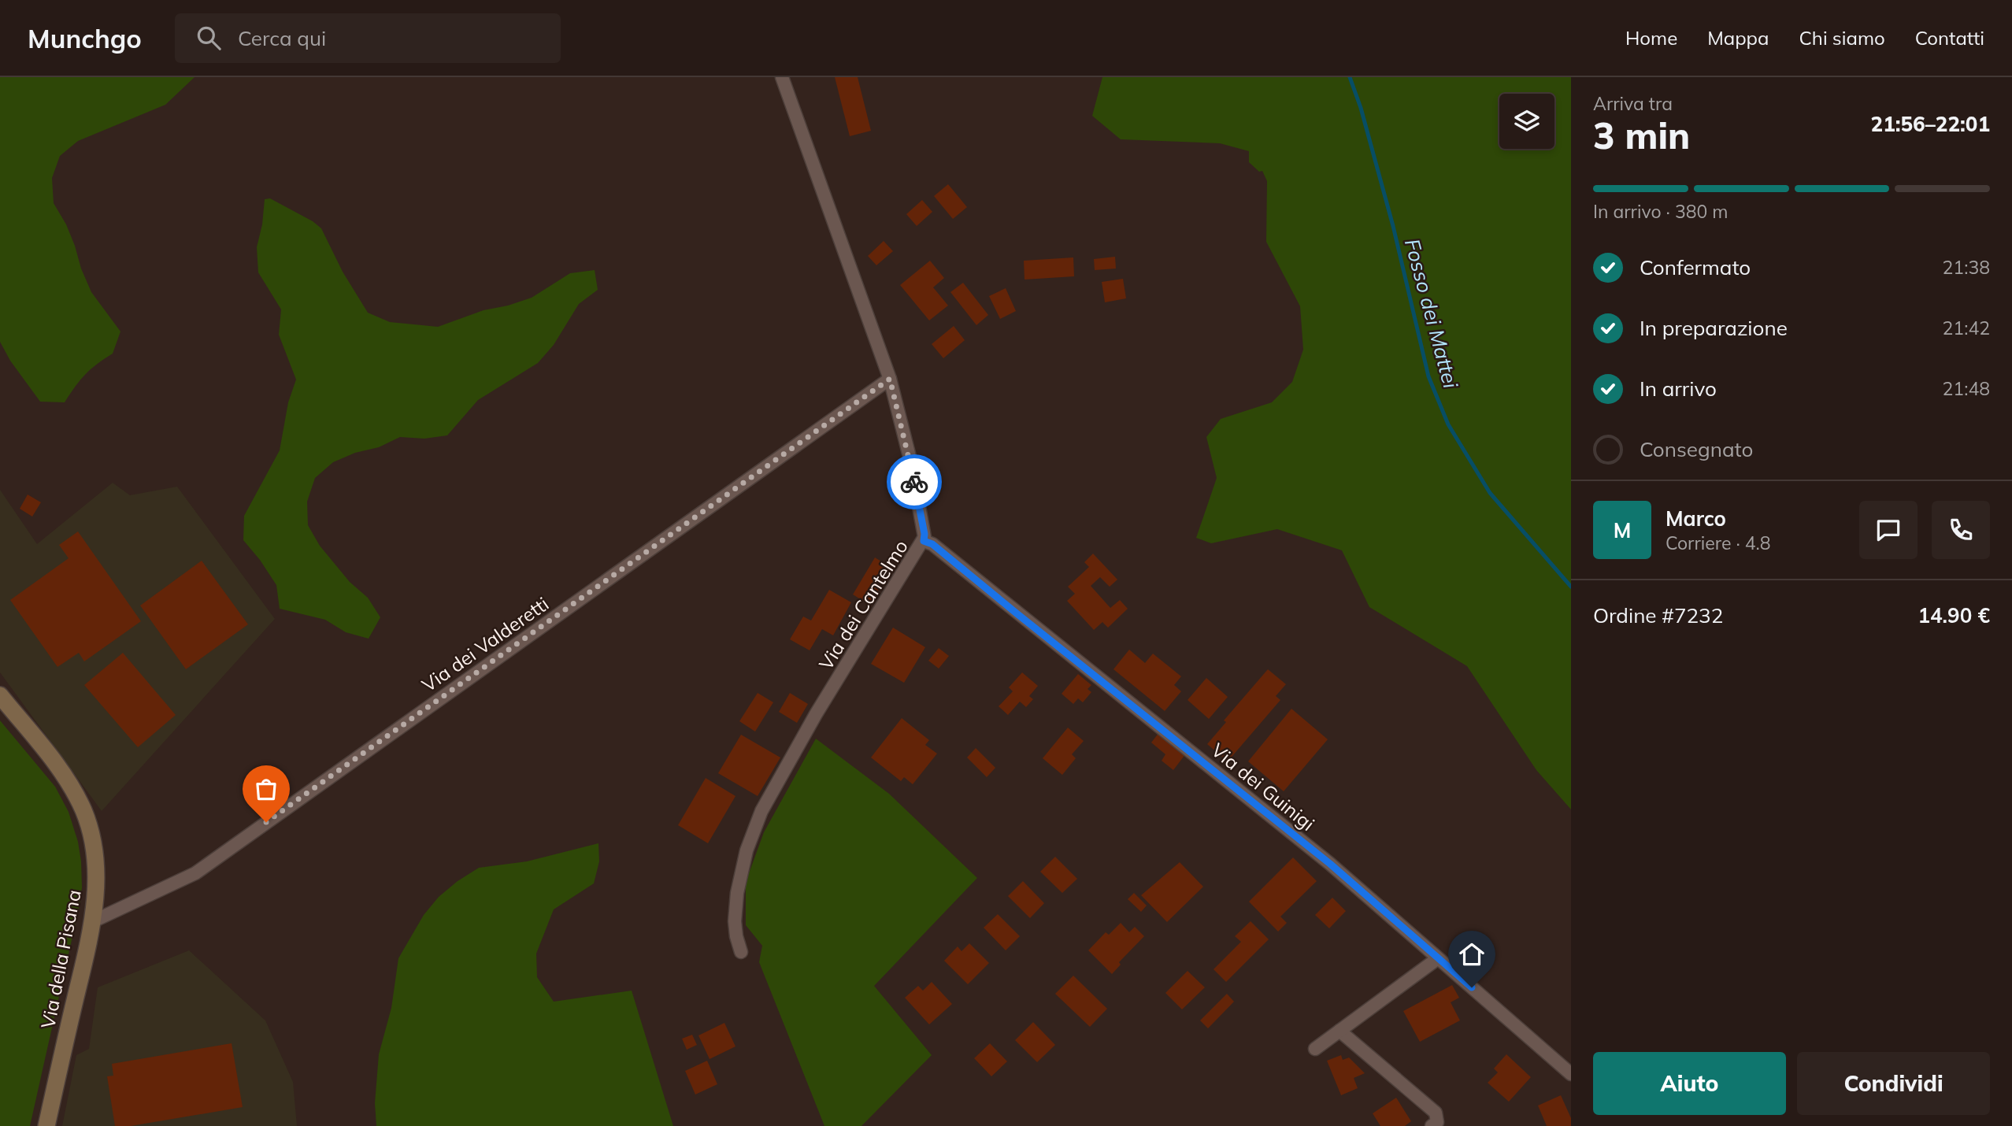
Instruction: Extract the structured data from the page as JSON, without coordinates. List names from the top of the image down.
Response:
{
  "streets": {
    "main road": ["Via della Pisana"],
    "street": ["Via dei Cantelmo", "Via dei Valderetti", "Via dei Guinigi"]
  },
  "crossings": [
    ["Via dei Cantelmo", "Via dei Valderetti"],
    ["Via dei Cantelmo", "Via dei Guinigi"],
    ["Via dei Valderetti", "Via della Pisana"]
  ],
  "water": ["Fosso dei Mattei"],
  "page": {
    "header": "Munchgo",
    "search": "Cerca qui",
    "nav": [
      "Home",
      "Mappa",
      "Chi siamo",
      "Contatti"
    ],
    "heading": ["3 min", "Arriva tra", "21:56–22:01"],
    "panel": [
      "Marco",
      "Corriere · 4.8",
      "Ordine #7232",
      "14.90 €"
    ],
    "bar": "In arrivo · 380 m",
    "list": [
      ["Confermato", "21:38"],
      ["In preparazione", "21:42"],
      ["In arrivo", "21:48"],
      "Consegnato"
    ],
    "round": "M",
    "buttons": ["Aiuto", "Condividi"]
  }
}
